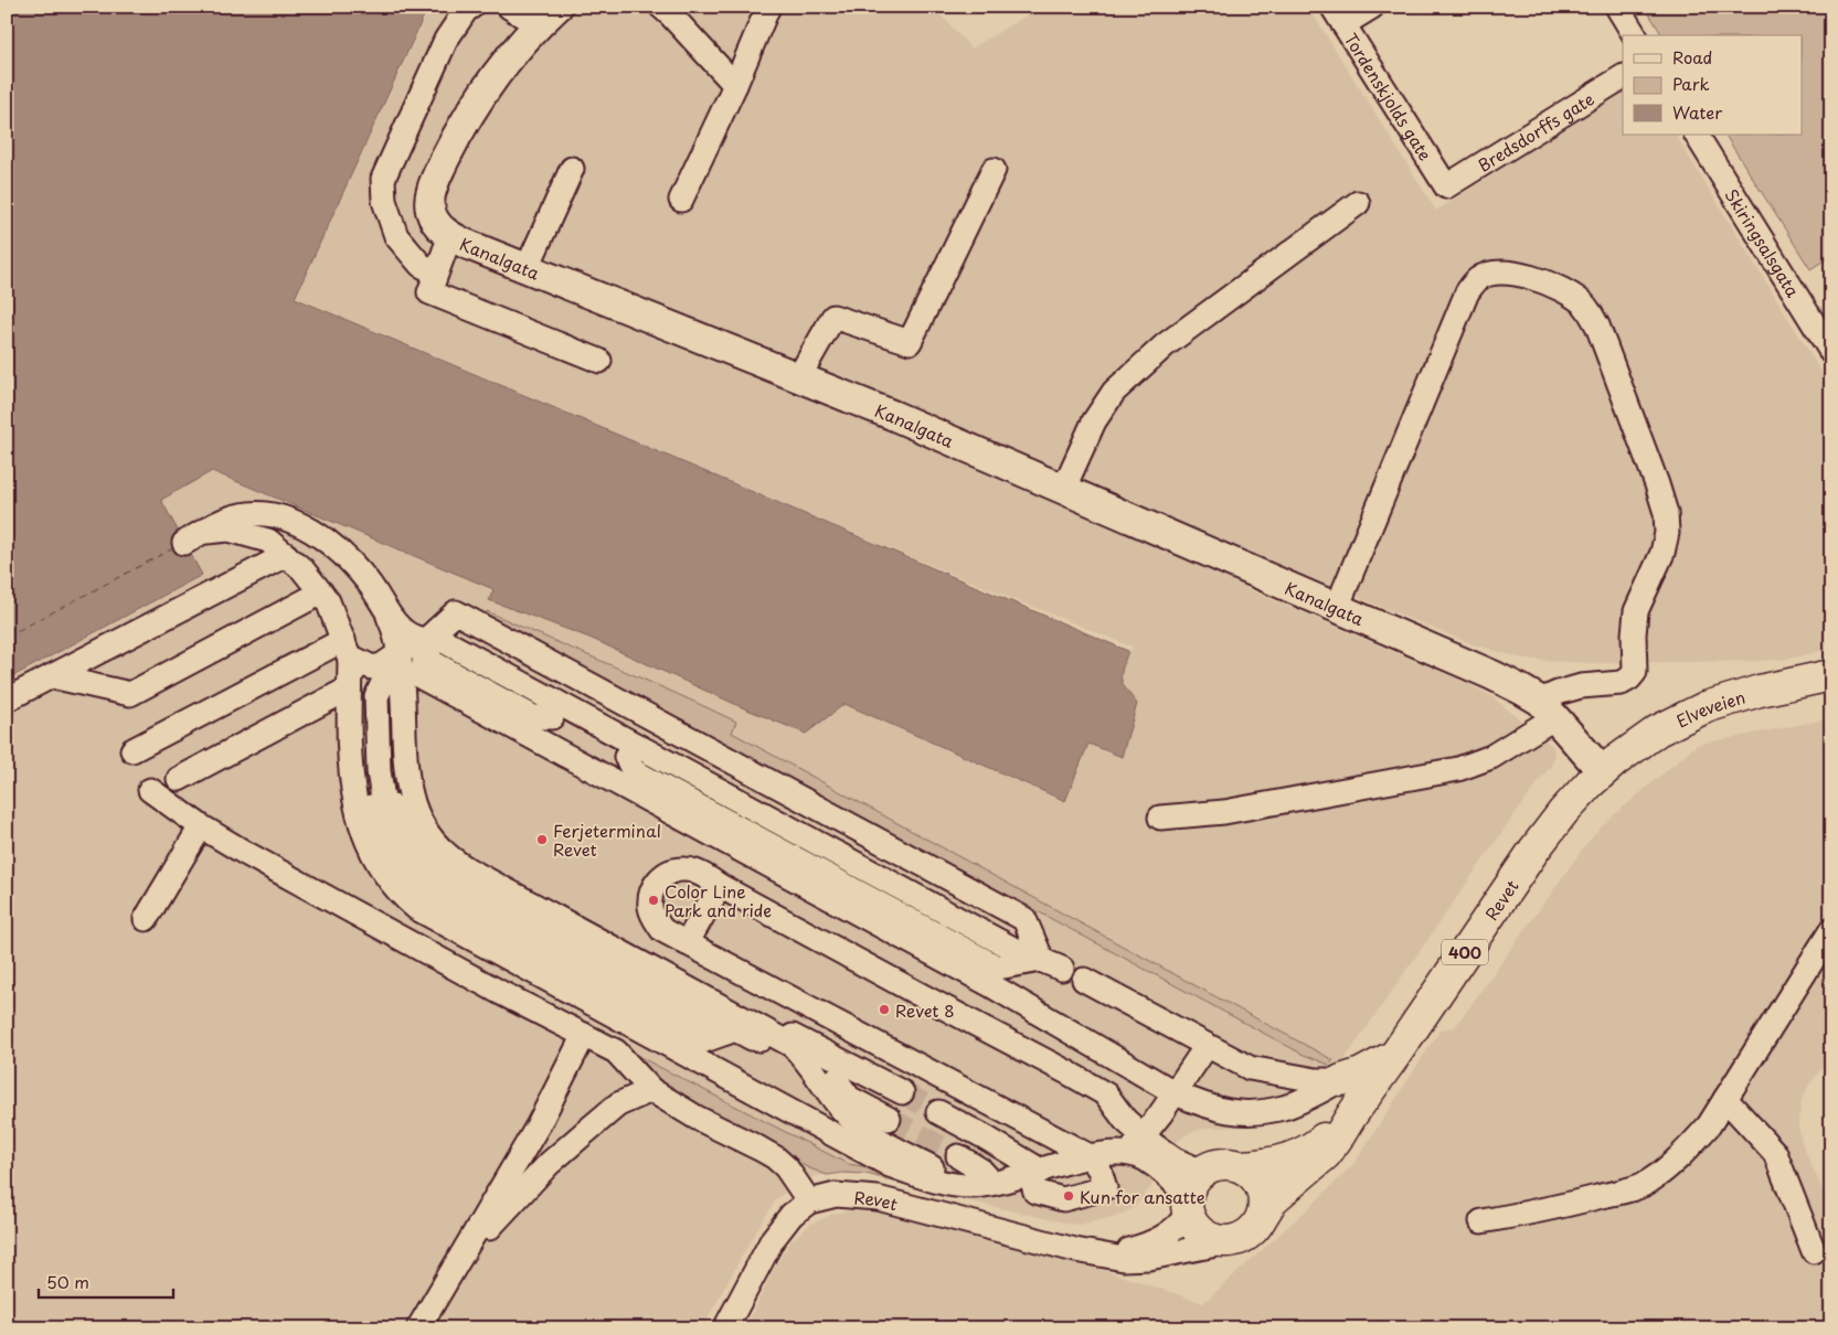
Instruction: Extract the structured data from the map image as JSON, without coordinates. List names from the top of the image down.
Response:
{
  "streets": {
    "highway": ["Elveveien", "Revet", "400"],
    "main road": ["Kanalgata"],
    "street": ["Tordenskjolds gate", "Bredsdorffs gate", "Skiringsalsgata"]
  },
  "crossings": [
    ["Tordenskjolds gate", "Bredsdorffs gate"],
    ["Kanalgata", "Elveveien"],
    ["Kanalgata", "Revet"],
    ["Elveveien", "Revet"],
    ["Revet", "400"]
  ],
  "places": [
    "Ferjeterminal Revet",
    "Color Line Park and ride",
    "Revet 8",
    "Kun for ansatte"
  ],
  "legend": ["Road", "Park", "Water"],
  "scale_bar": "50 m"
}
